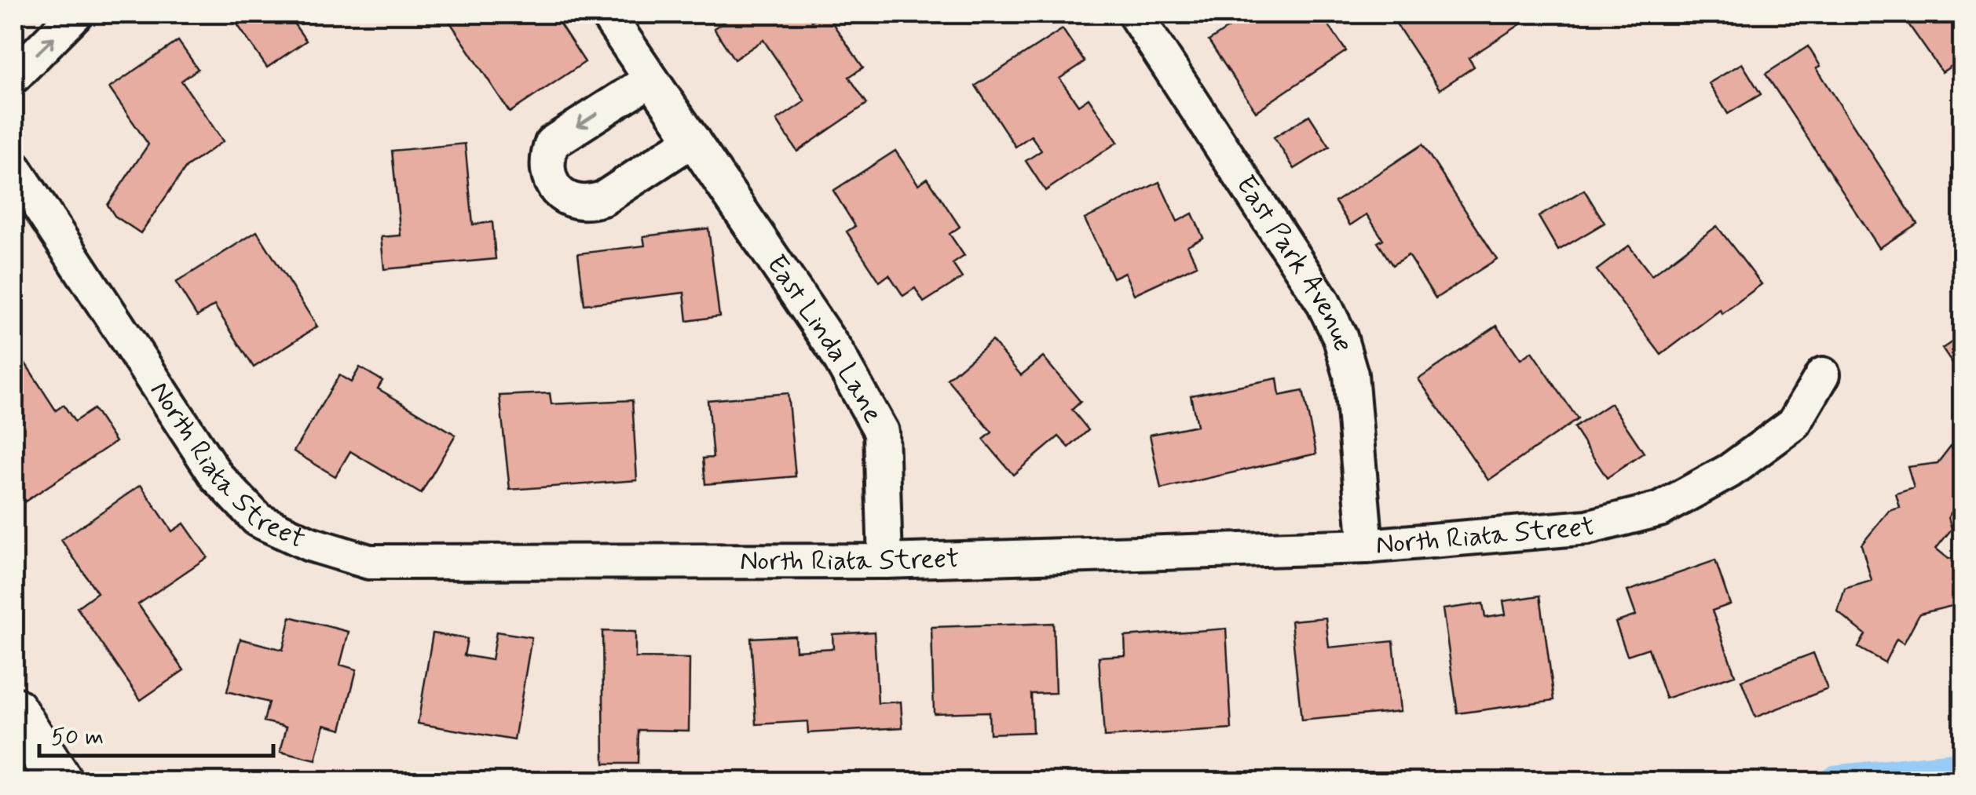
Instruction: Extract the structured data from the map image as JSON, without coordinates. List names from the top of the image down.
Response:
{
  "streets": {
    "street": ["East Park Avenue", "East Linda Lane", "North Riata Street"]
  },
  "crossings": [
    ["East Park Avenue", "North Riata Street"],
    ["East Linda Lane", "North Riata Street"]
  ],
  "scale_bar": "50 m"
}
